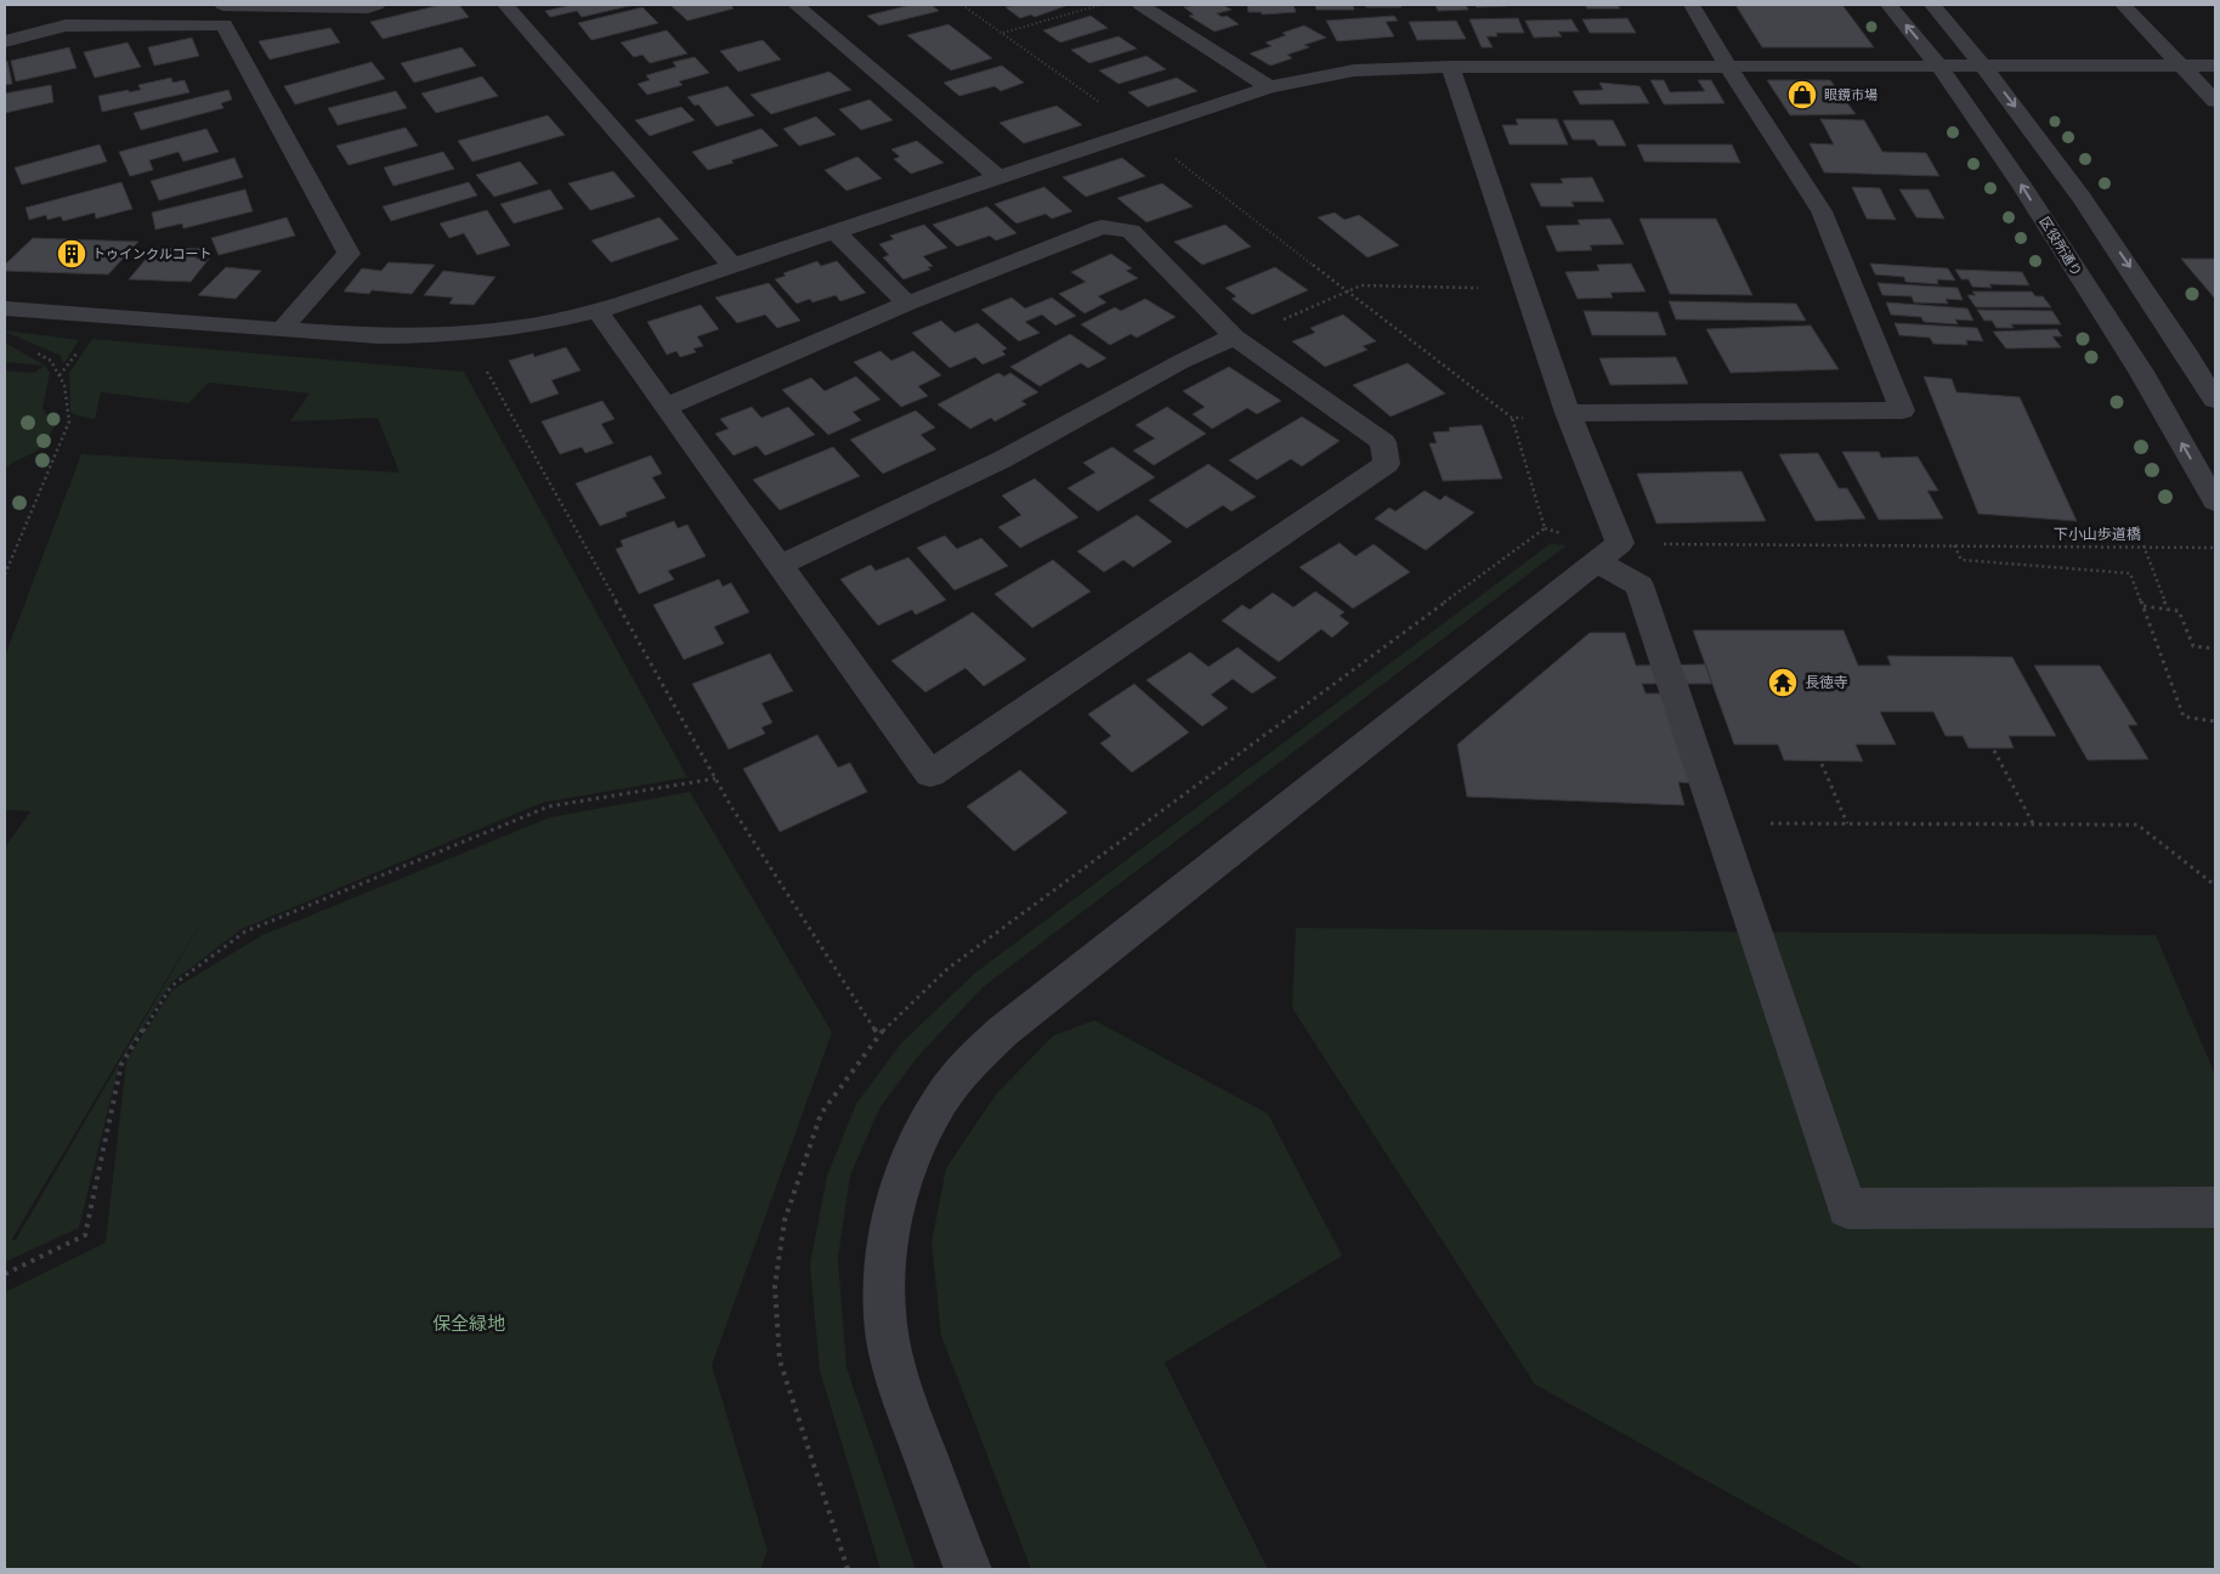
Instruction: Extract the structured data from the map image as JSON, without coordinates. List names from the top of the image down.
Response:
{
  "streets": {
    "street": ["区役所通り"],
    "path": ["下小山歩道橋"]
  },
  "parks": ["保全緑地"],
  "places": {
    "shop": ["眼鏡市場"],
    "building": ["トゥインクルコート"],
    "temple": ["長徳寺"]
  }
}
